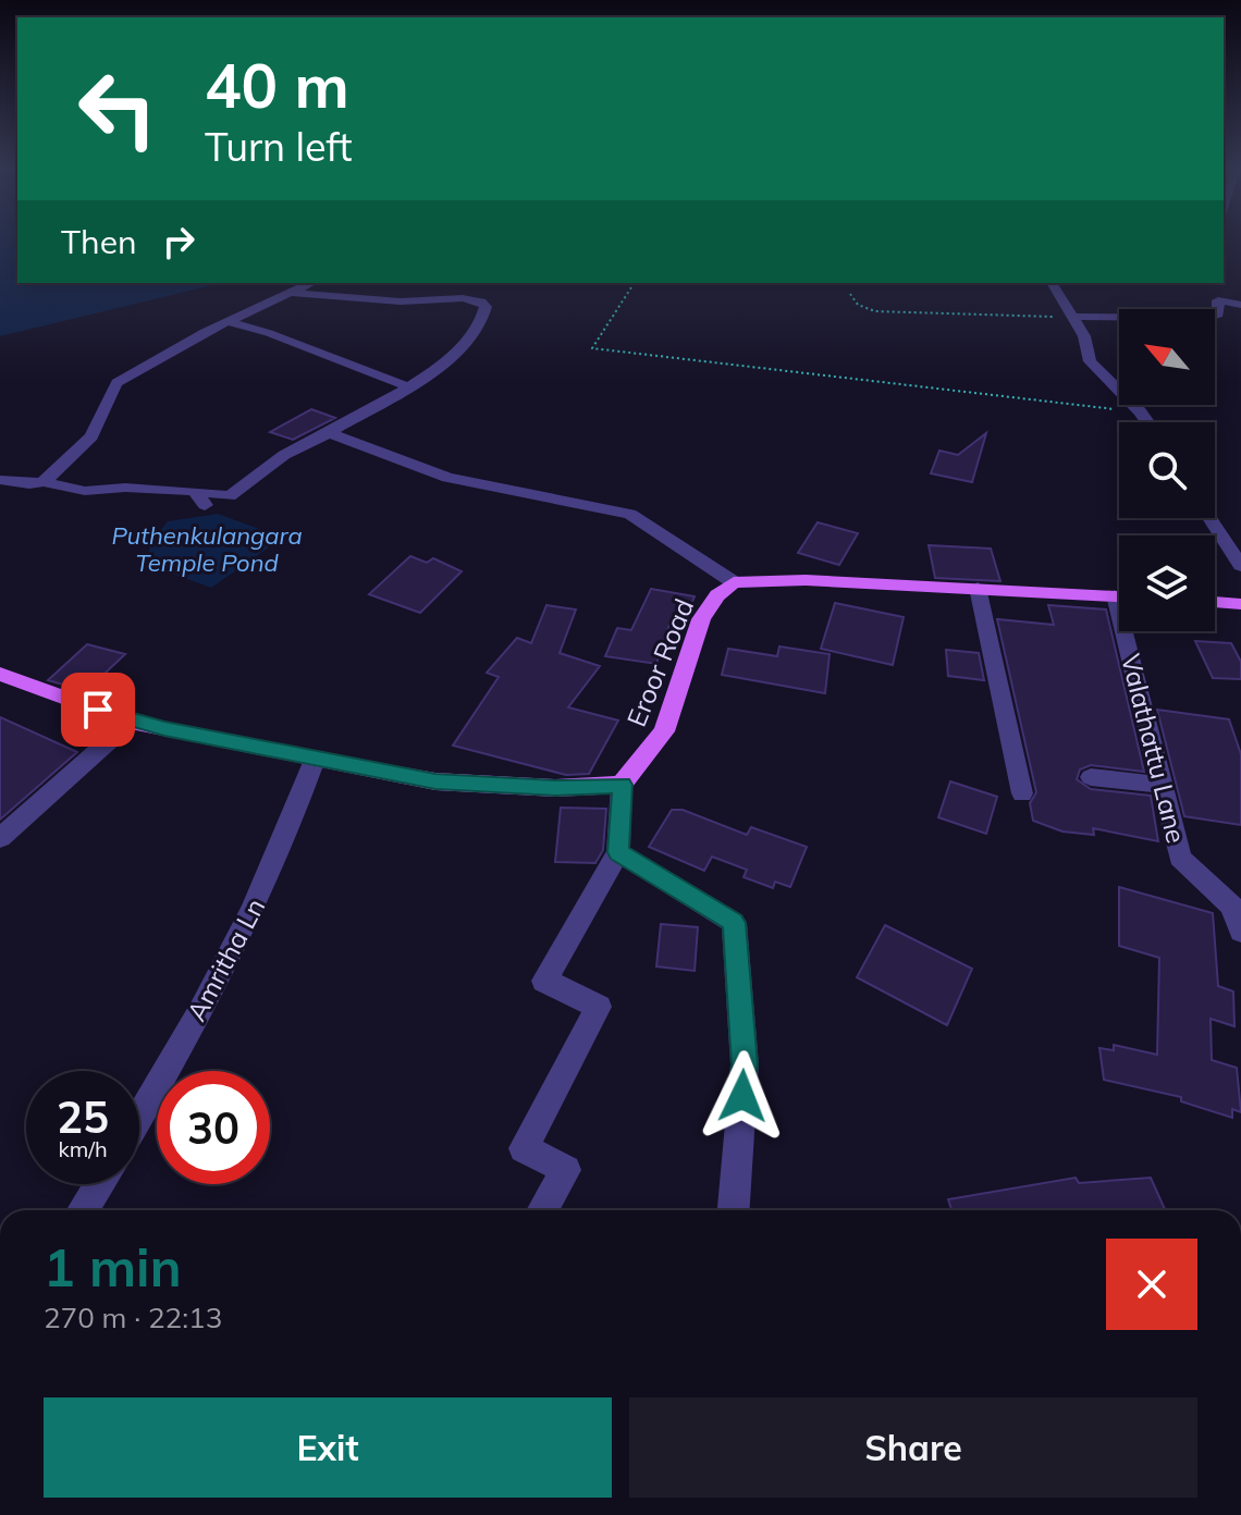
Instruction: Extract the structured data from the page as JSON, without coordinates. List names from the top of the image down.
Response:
{
  "streets": {
    "main road": ["Eroor Road"],
    "street": ["Valathattu Lane", "Amritha Ln"]
  },
  "water": ["Puthenkulangara Temple Pond"],
  "north": "top left",
  "page": {
    "turn": ["40 m", "Turn left"],
    "then": "Then",
    "speed": "25 km/h",
    "limit": "30",
    "heading": ["1 min", "270 m · 22:13"],
    "buttons": ["Exit", "Share"]
  }
}
